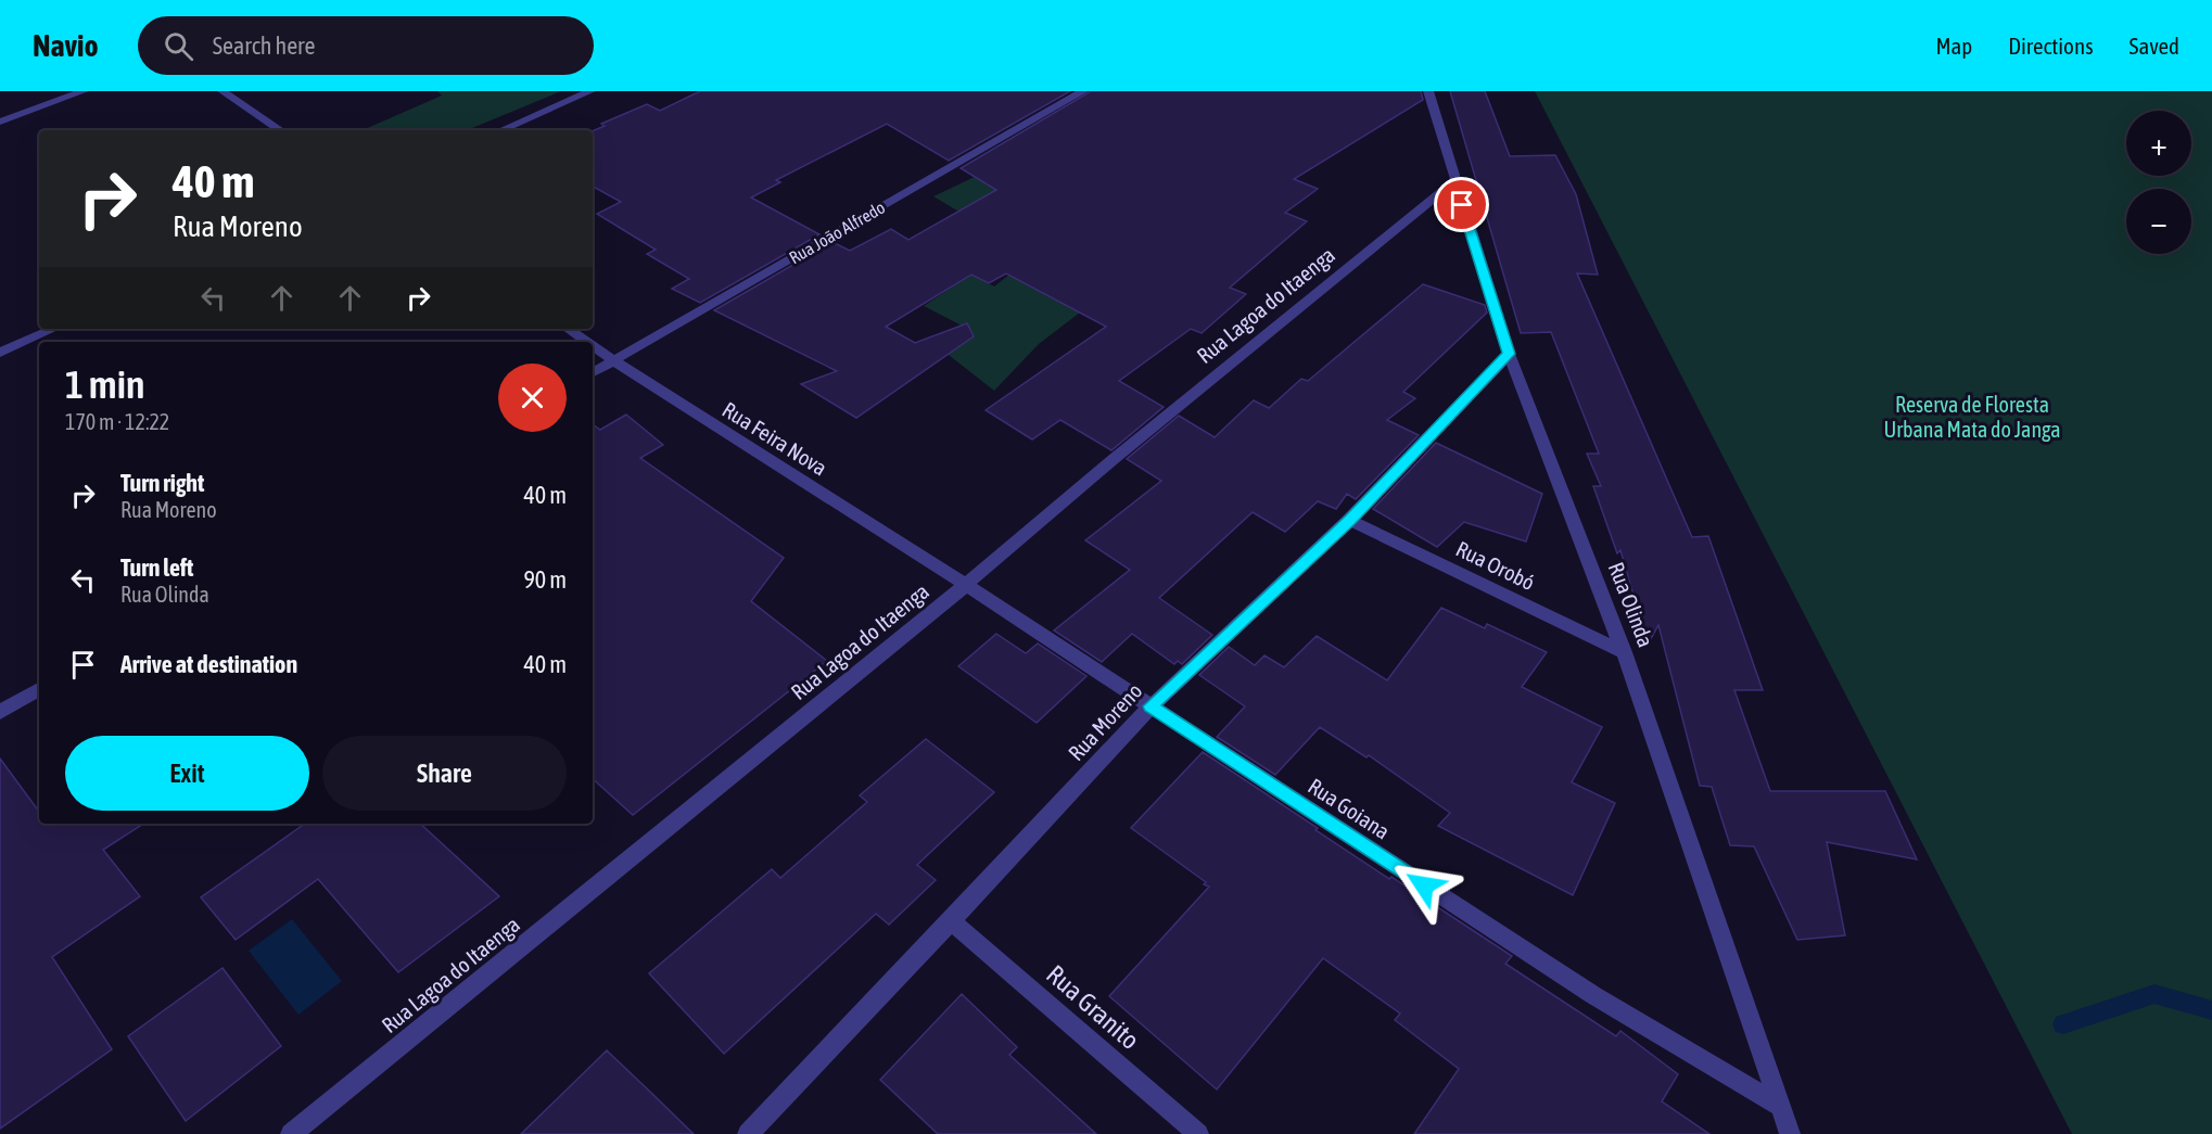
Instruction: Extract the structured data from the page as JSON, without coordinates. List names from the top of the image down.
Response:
{
  "streets": {
    "street": [
      "Rua João Alfredo",
      "Rua Lagoa do Itaenga",
      "Rua Feira Nova",
      "Rua Orobó",
      "Rua Olinda",
      "Rua Moreno",
      "Rua Goiana",
      "Rua Granito"
    ]
  },
  "crossings": [
    ["Rua João Alfredo", "Rua Feira Nova"],
    ["Rua Lagoa do Itaenga", "Rua Feira Nova"],
    ["Rua Lagoa do Itaenga", "Rua Olinda"],
    ["Rua Lagoa do Itaenga", "Rua Goiana"],
    ["Rua Feira Nova", "Rua Goiana"],
    ["Rua Orobó", "Rua Olinda"],
    ["Rua Orobó", "Rua Moreno"],
    ["Rua Olinda", "Rua Moreno"],
    ["Rua Olinda", "Rua Goiana"],
    ["Rua Moreno", "Rua Goiana"],
    ["Rua Moreno", "Rua Granito"]
  ],
  "parks": ["Reserva de Floresta Urbana Mata do Janga"],
  "page": {
    "header": "Navio",
    "search": "Search here",
    "nav": ["Map", "Directions", "Saved"],
    "map_buttons": ["+", "−"],
    "turn": ["40 m", "Rua Moreno"],
    "heading": ["1 min", "170 m · 12:22"],
    "list": [
      {
        "name": "Turn right",
        "note": "Rua Moreno",
        "value": "40 m"
      },
      {
        "name": "Turn left",
        "note": "Rua Olinda",
        "value": "90 m"
      },
      {
        "name": "Arrive at destination",
        "value": "40 m"
      }
    ],
    "buttons": ["Exit", "Share"]
  }
}
